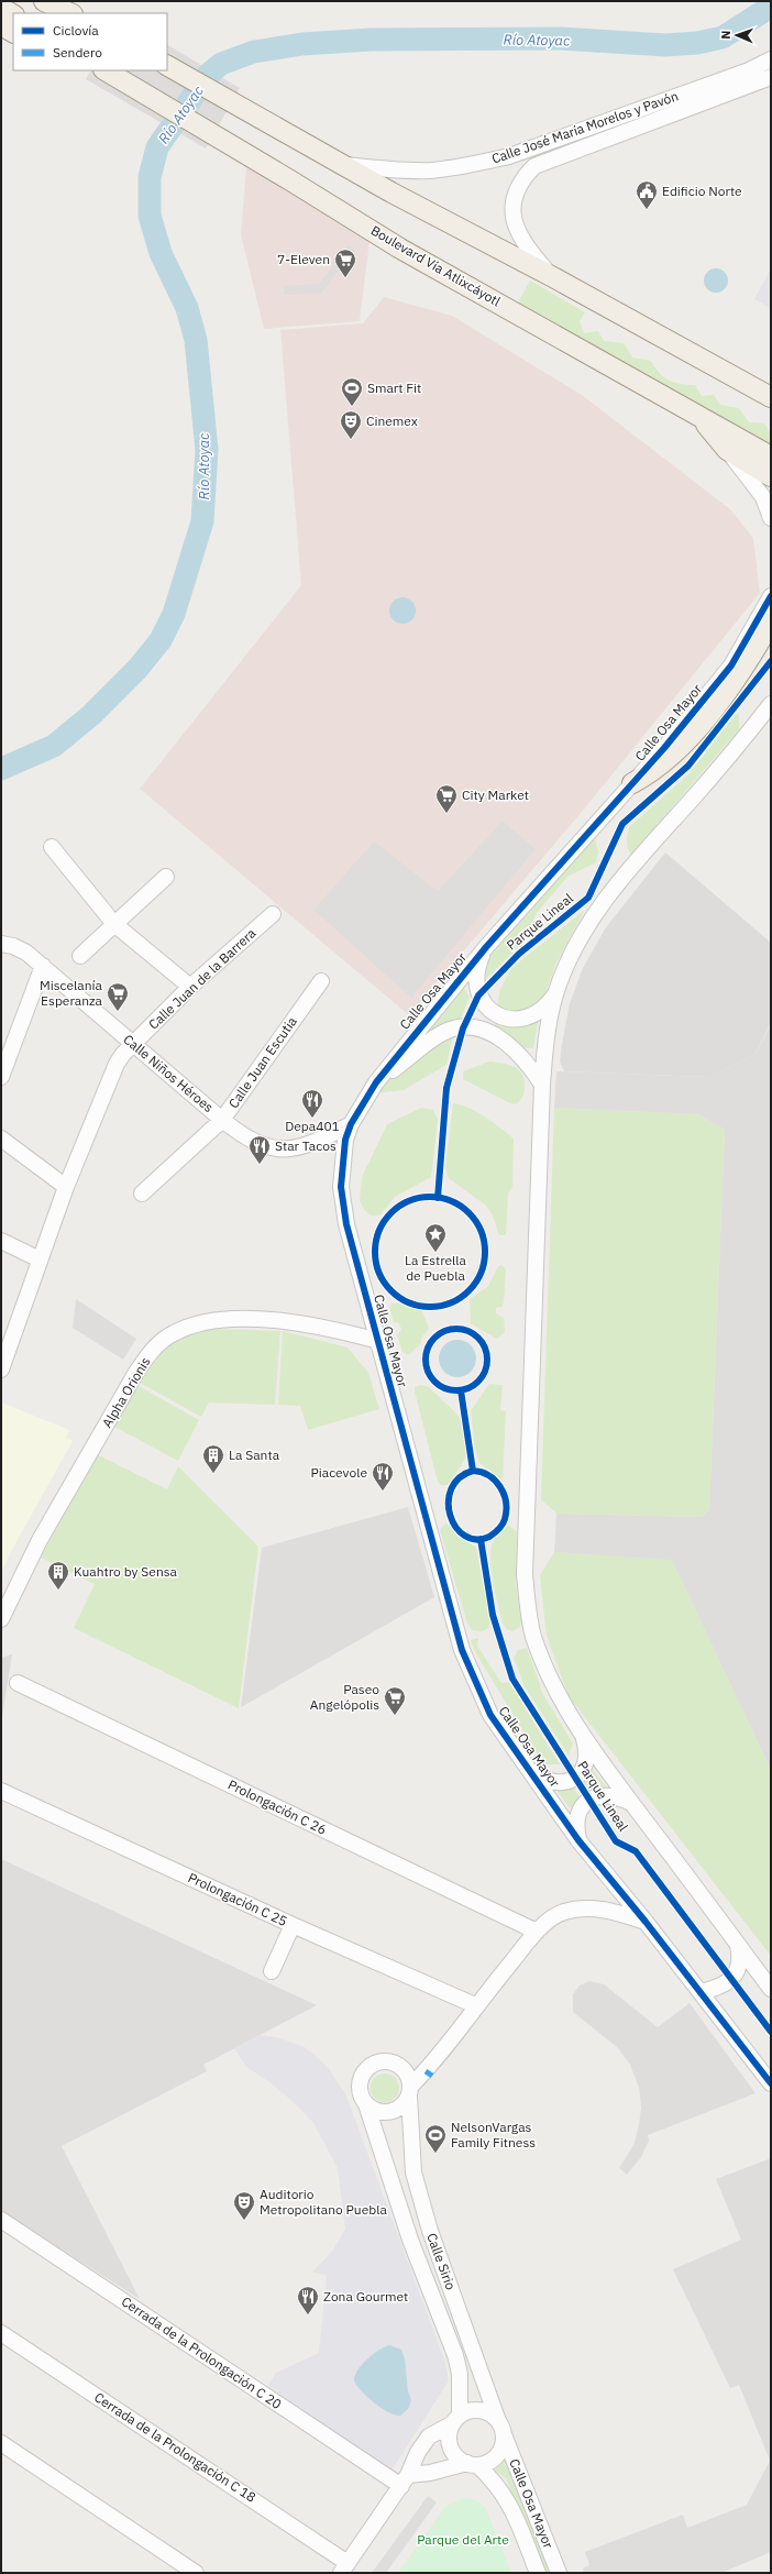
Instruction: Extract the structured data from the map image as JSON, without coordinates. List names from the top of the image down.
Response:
{
  "streets": {
    "main road": ["Boulevard Vía Atlixcáyotl"],
    "street": [
      "Calle José María Morelos y Pavón",
      "Calle Osa Mayor",
      "Calle Juan de la Barrera",
      "Calle Juan Escutia",
      "Calle Niños Héroes",
      "Alpha Orionis",
      "Prolongación C 26",
      "Prolongación C 25",
      "Calle Sirio",
      "Cerrada de la Prolongación C 20",
      "Cerrada de la Prolongación C 18"
    ],
    "cycle path": ["Parque Lineal"]
  },
  "crossings": [
    ["Calle Osa Mayor", "Calle Niños Héroes"],
    ["Calle Osa Mayor", "Alpha Orionis"],
    ["Calle Osa Mayor", "Calle Sirio"],
    ["Calle Juan de la Barrera", "Calle Niños Héroes"],
    ["Calle Juan Escutia", "Calle Niños Héroes"]
  ],
  "water": ["Río Atoyac"],
  "parks": ["Parque del Arte"],
  "places": {
    "public building": ["Edificio Norte"],
    "supermarket": [
      "7-Eleven",
      "City Market",
      "Miscelanía Esperanza",
      "Paseo Angelópolis"
    ],
    "sports": ["Smart Fit", "NelsonVargas Family Fitness"],
    "theatre": ["Cinemex", "Auditorio Metropolitano Puebla"],
    "restaurant": [
      "Depa401",
      "Star Tacos",
      "Piacevole",
      "Zona Gourmet"
    ],
    "place": ["La Estrella de Puebla"],
    "building": ["La Santa", "Kuahtro by Sensa"]
  },
  "legend": ["Ciclovía", "Sendero"],
  "north": "left"
}
